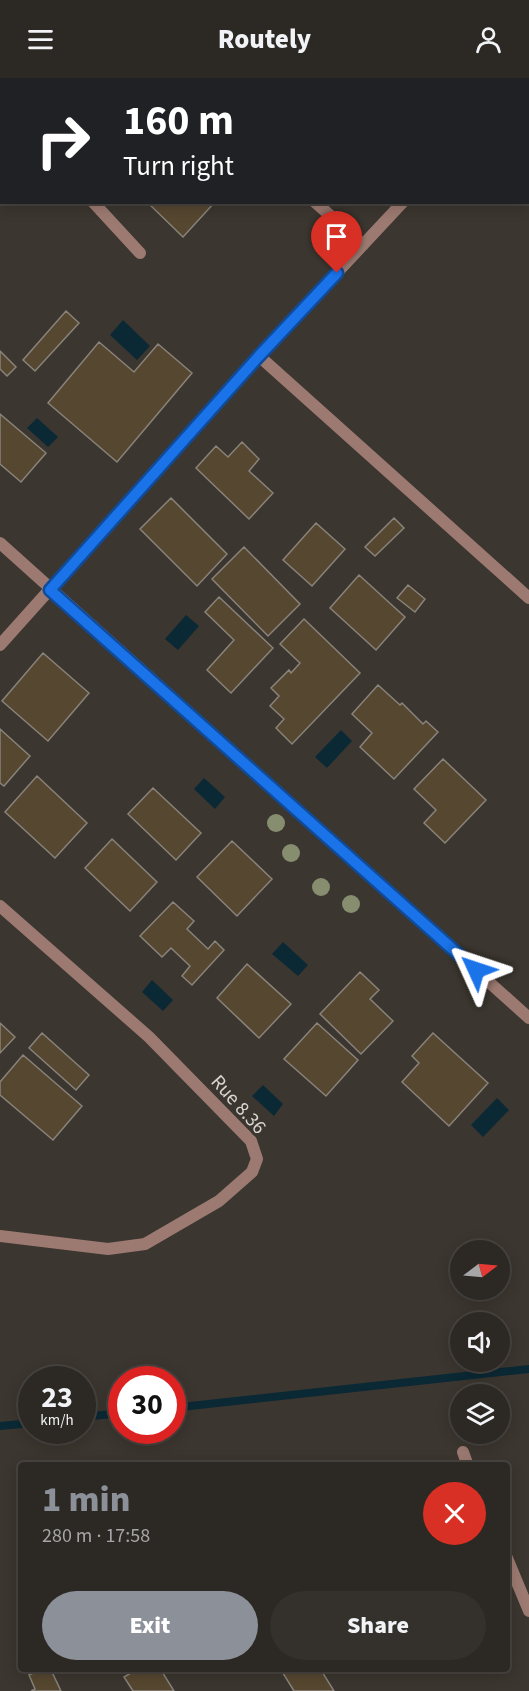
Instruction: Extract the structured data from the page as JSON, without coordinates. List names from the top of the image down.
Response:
{
  "streets": {
    "street": ["Rue 8.36"]
  },
  "north": "right",
  "page": {
    "header": "Routely",
    "turn": ["160 m", "Turn right"],
    "speed": "23 km/h",
    "limit": "30",
    "heading": ["1 min", "280 m · 17:58"],
    "buttons": ["Exit", "Share"]
  }
}
